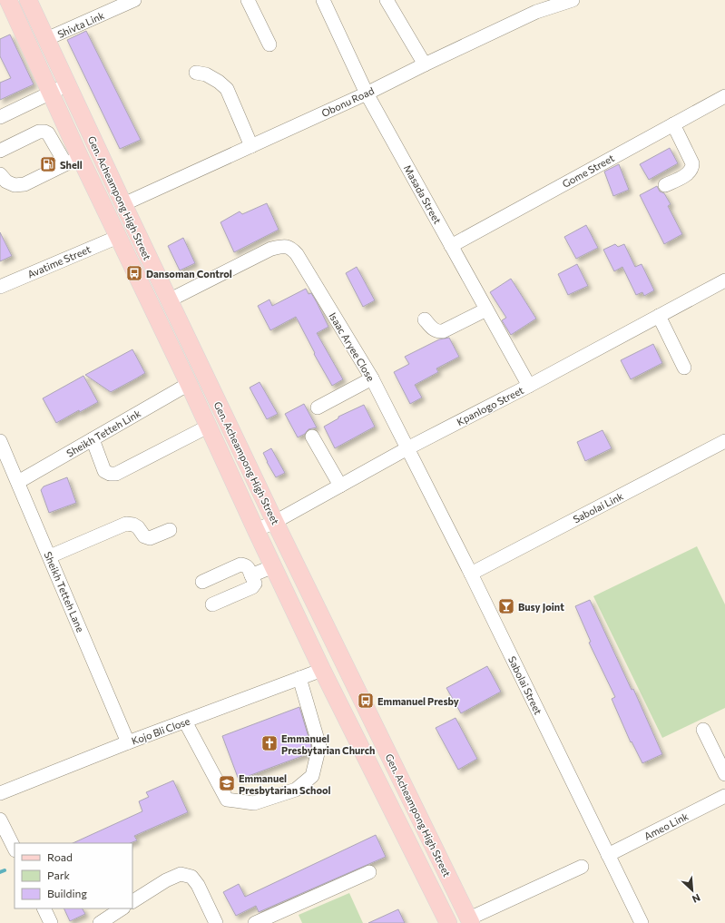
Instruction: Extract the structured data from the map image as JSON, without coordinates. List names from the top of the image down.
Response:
{
  "streets": {
    "main road": ["Gen. Acheampong High Street"],
    "street": [
      "Shivta Link",
      "Obonu Road",
      "Gome Street",
      "Masada Street",
      "Avatime Street",
      "Isaac Aryee Close",
      "Kpanlogo Street",
      "Sheikh Tetteh Link",
      "Sabolai Link",
      "Sheikh Tetteh Lane",
      "Sabolai Street",
      "Kojo Bli Close",
      "Ameo Link"
    ]
  },
  "crossings": [
    ["Shivta Link", "Gen. Acheampong High Street"],
    ["Obonu Road", "Masada Street"],
    ["Obonu Road", "Gen. Acheampong High Street"],
    ["Gome Street", "Masada Street"],
    ["Masada Street", "Kpanlogo Street"],
    ["Gen. Acheampong High Street", "Avatime Street"],
    ["Gen. Acheampong High Street", "Isaac Aryee Close"],
    ["Gen. Acheampong High Street", "Kpanlogo Street"],
    ["Gen. Acheampong High Street", "Sheikh Tetteh Link"],
    ["Gen. Acheampong High Street", "Kojo Bli Close"],
    ["Isaac Aryee Close", "Kpanlogo Street"],
    ["Isaac Aryee Close", "Sabolai Street"],
    ["Kpanlogo Street", "Sabolai Street"],
    ["Sheikh Tetteh Link", "Sheikh Tetteh Lane"],
    ["Sabolai Link", "Sabolai Street"],
    ["Sheikh Tetteh Lane", "Kojo Bli Close"],
    ["Sabolai Street", "Ameo Link"]
  ],
  "places": {
    "fuel station": ["Shell"],
    "bus stop": ["Dansoman Control", "Emmanuel Presby"],
    "bar": ["Busy Joint"],
    "church": ["Emmanuel Presbytarian Church"],
    "school or university": ["Emmanuel Presbytarian School"]
  },
  "legend": ["Road", "Park", "Building"],
  "north": "bottom right"
}
